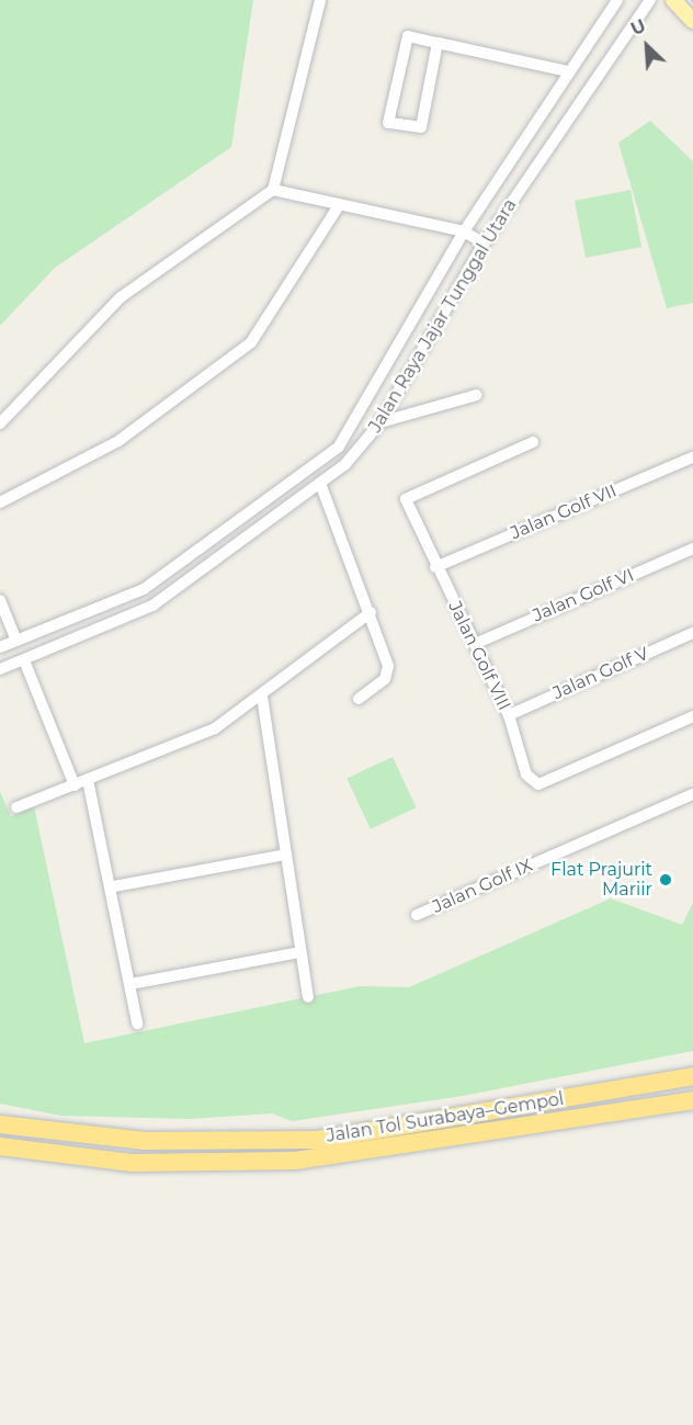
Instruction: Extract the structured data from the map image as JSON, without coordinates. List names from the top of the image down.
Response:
{
  "streets": {
    "highway": ["Jalan Tol Surabaya–Gempol"],
    "street": [
      "Jalan Raya Jajar Tunggal Utara",
      "Jalan Golf VII",
      "Jalan Golf VI",
      "Jalan Golf VIII",
      "Jalan Golf V",
      "Jalan Golf IX"
    ]
  },
  "crossings": [
    ["Jalan Golf VII", "Jalan Golf VIII"],
    ["Jalan Golf VI", "Jalan Golf VIII"],
    ["Jalan Golf VIII", "Jalan Golf V"]
  ],
  "places": ["Flat Prajurit Mariir"],
  "north": "top left"
}
